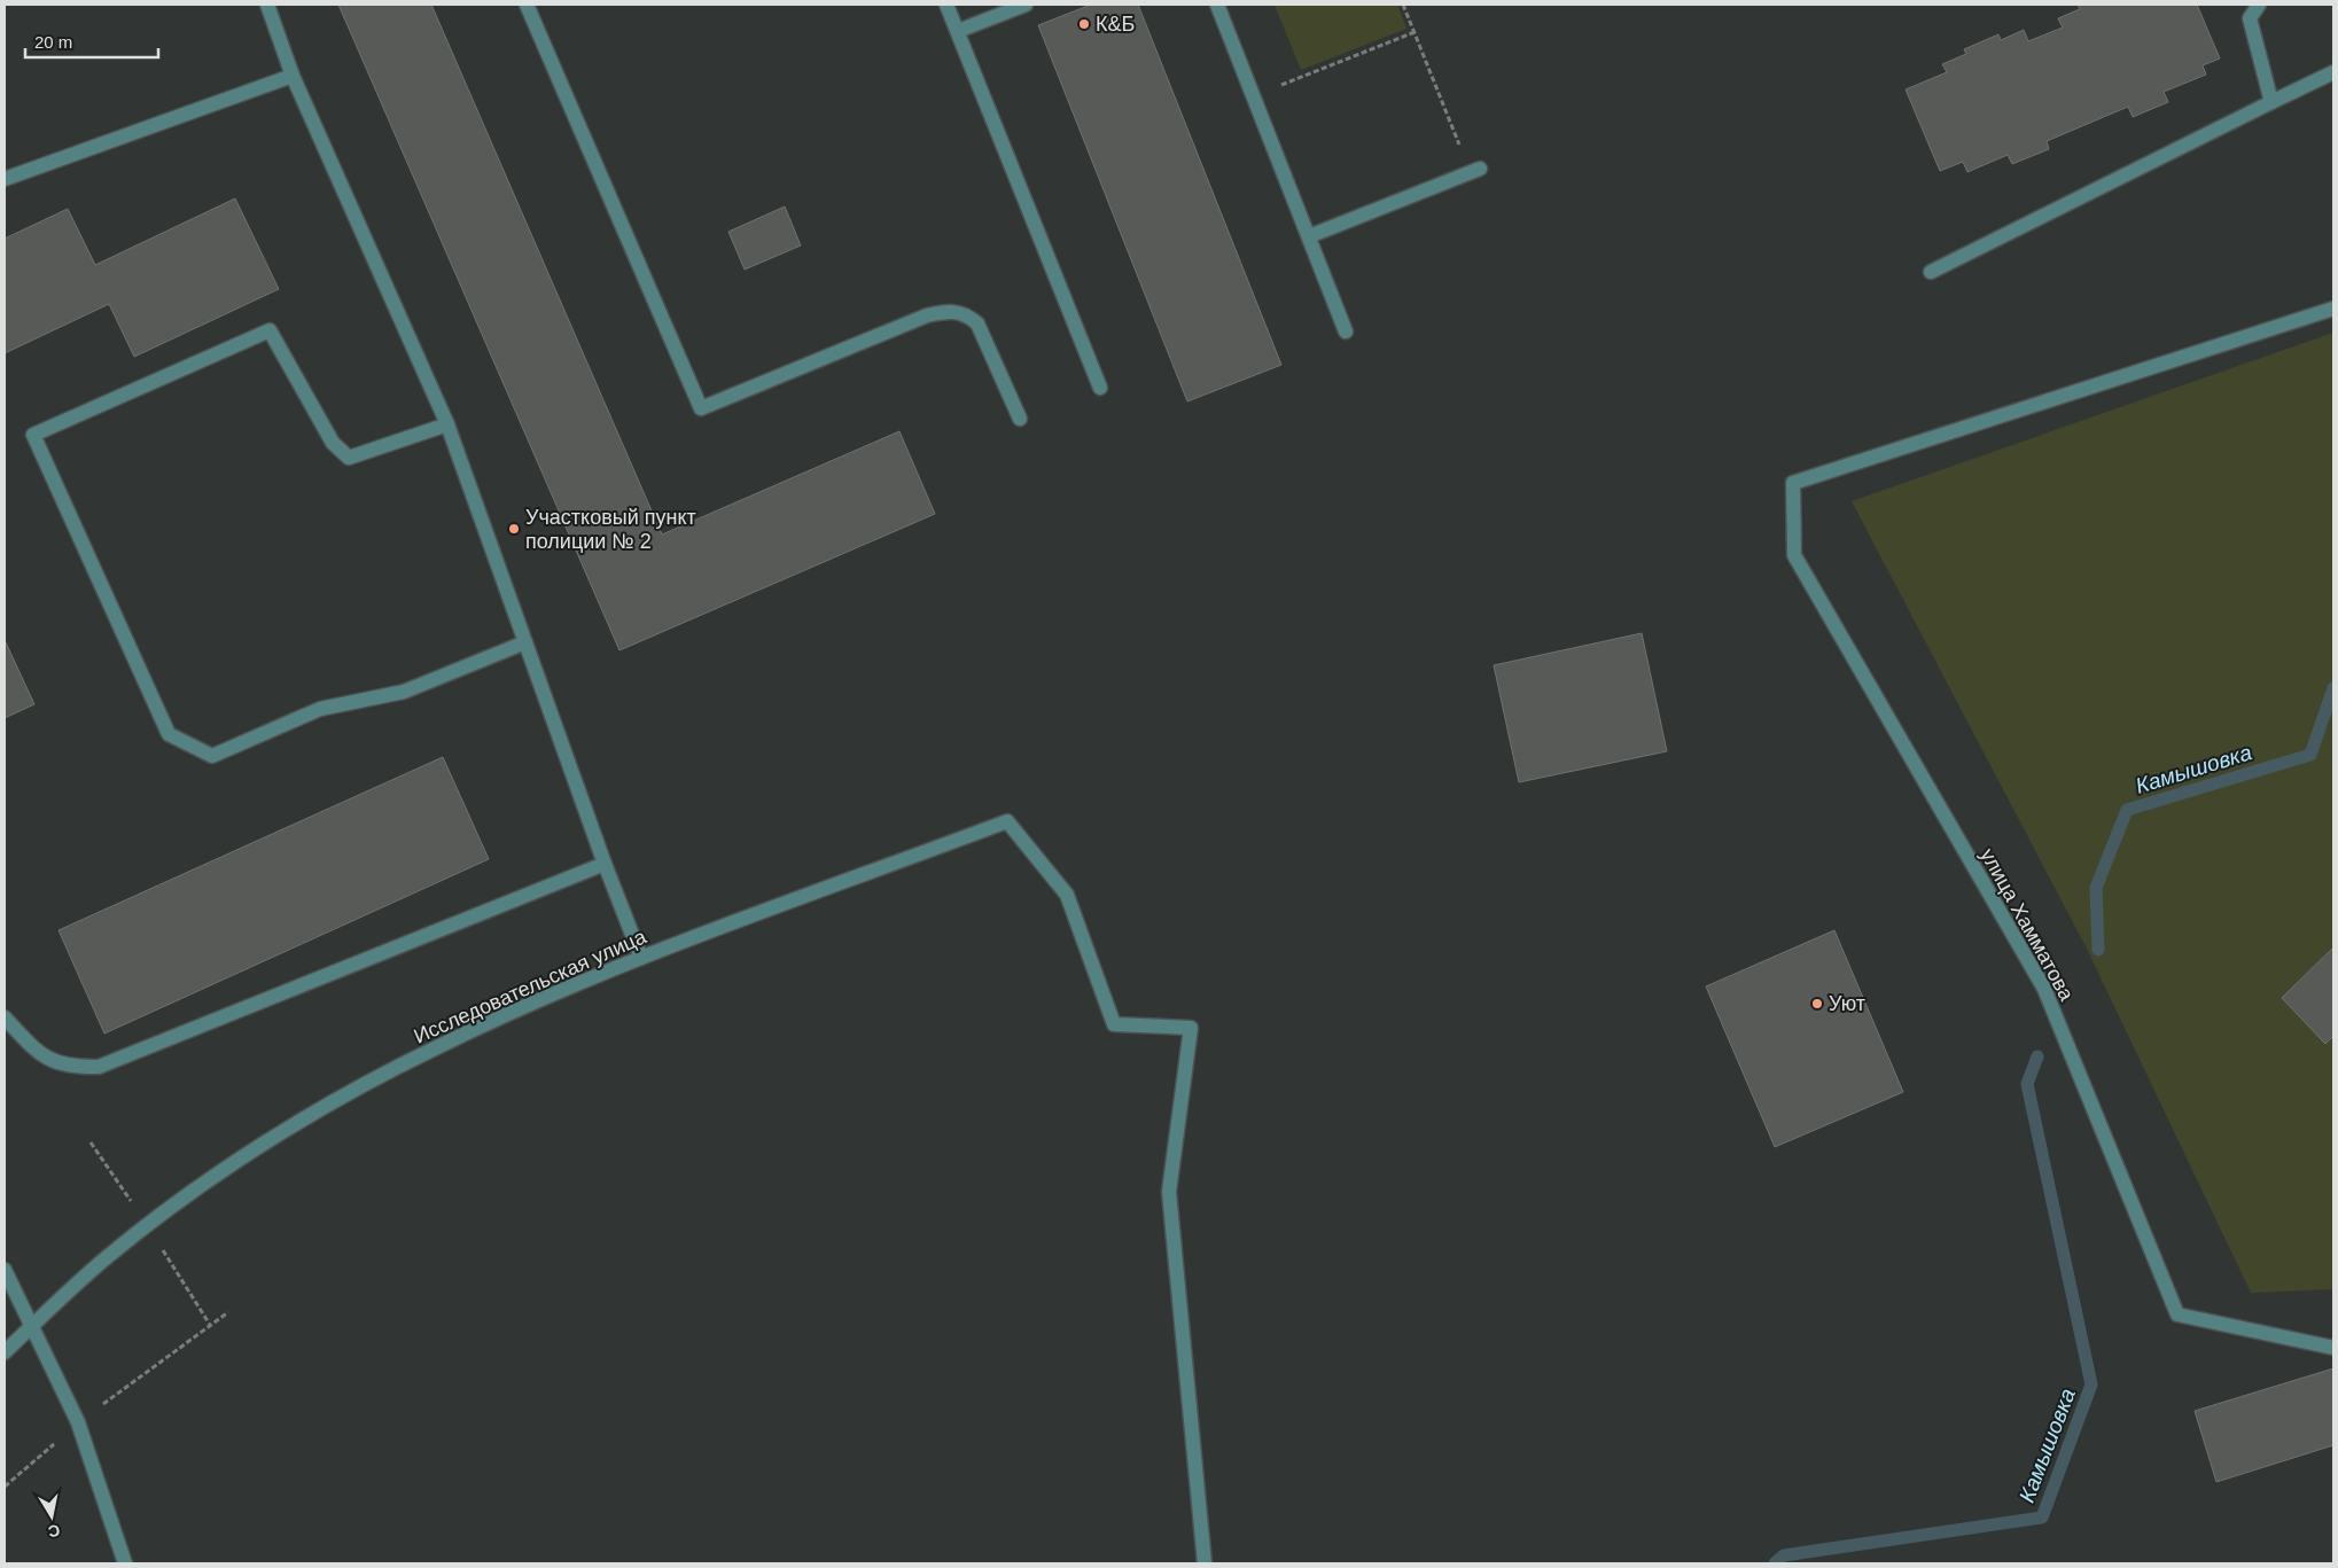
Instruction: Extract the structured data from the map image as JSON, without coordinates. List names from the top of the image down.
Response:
{
  "streets": {
    "street": ["улица Хамматова", "Исследовательская улица"]
  },
  "water": ["Камышовка"],
  "places": ["К&Б", "Участковый пункт полиции № 2", "Уют"],
  "scale_bar": "20 m",
  "north": "bottom"
}
